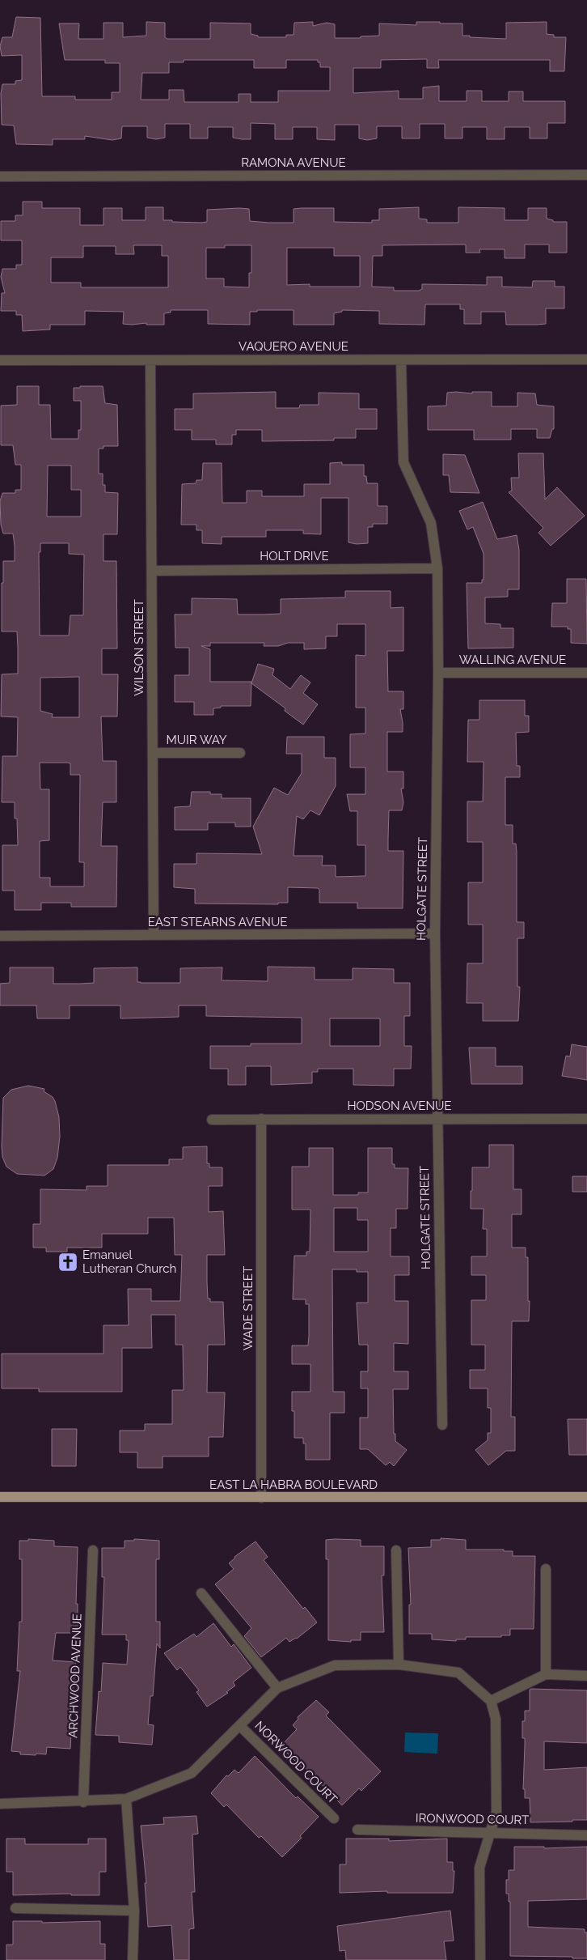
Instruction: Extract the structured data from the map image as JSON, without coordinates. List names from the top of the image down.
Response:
{
  "streets": {
    "main road": ["EAST LA HABRA BOULEVARD"],
    "street": [
      "RAMONA AVENUE",
      "VAQUERO AVENUE",
      "HOLT DRIVE",
      "WILSON STREET",
      "WALLING AVENUE",
      "MUIR WAY",
      "HOLGATE STREET",
      "EAST STEARNS AVENUE",
      "HODSON AVENUE",
      "WADE STREET",
      "ARCHWOOD AVENUE",
      "NORWOOD COURT",
      "IRONWOOD COURT"
    ]
  },
  "crossings": [
    ["VAQUERO AVENUE", "WILSON STREET"],
    ["VAQUERO AVENUE", "HOLGATE STREET"],
    ["HOLT DRIVE", "WILSON STREET"],
    ["HOLT DRIVE", "HOLGATE STREET"],
    ["WILSON STREET", "MUIR WAY"],
    ["WILSON STREET", "EAST STEARNS AVENUE"],
    ["WALLING AVENUE", "HOLGATE STREET"],
    ["HOLGATE STREET", "EAST STEARNS AVENUE"],
    ["HOLGATE STREET", "HODSON AVENUE"],
    ["HODSON AVENUE", "WADE STREET"],
    ["WADE STREET", "EAST LA HABRA BOULEVARD"]
  ],
  "places": {
    "church": ["Emanuel Lutheran Church"]
  }
}
